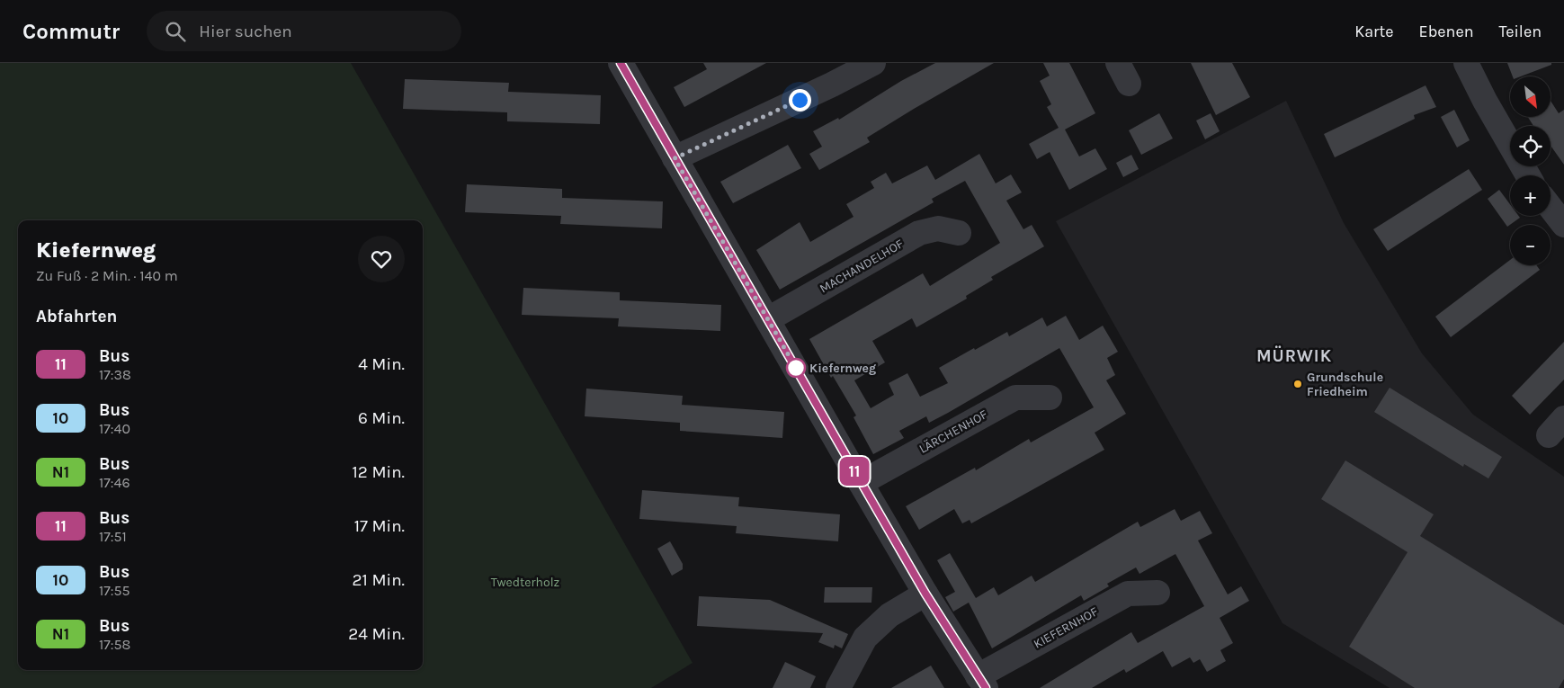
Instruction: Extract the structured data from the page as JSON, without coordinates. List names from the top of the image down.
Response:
{
  "streets": {
    "street": ["MACHANDELHOF", "LÄRCHENHOF", "KIEFERNHOF"]
  },
  "districts": ["MÜRWIK"],
  "parks": ["Twedterholz"],
  "places": ["Kiefernweg", "Grundschule Friedheim"],
  "lines": ["bus line 11"],
  "north": "bottom right",
  "page": {
    "header": "Commutr",
    "search": "Hier suchen",
    "nav": ["Karte", "Ebenen", "Teilen"],
    "on_map": "11",
    "map_buttons": ["+", "−"],
    "heading": [
      ["Kiefernweg", "Zu Fuß · 2 Min. · 140 m"],
      "Abfahrten"
    ],
    "list": [
      {
        "mark": "11",
        "name": "Bus",
        "note": "17:38",
        "value": "4 Min."
      },
      {
        "mark": "10",
        "name": "Bus",
        "note": "17:40",
        "value": "6 Min."
      },
      {
        "mark": "N1",
        "name": "Bus",
        "note": "17:46",
        "value": "12 Min."
      },
      {
        "mark": "11",
        "name": "Bus",
        "note": "17:51",
        "value": "17 Min."
      },
      {
        "mark": "10",
        "name": "Bus",
        "note": "17:55",
        "value": "21 Min."
      },
      {
        "mark": "N1",
        "name": "Bus",
        "note": "17:58",
        "value": "24 Min."
      }
    ]
  }
}
